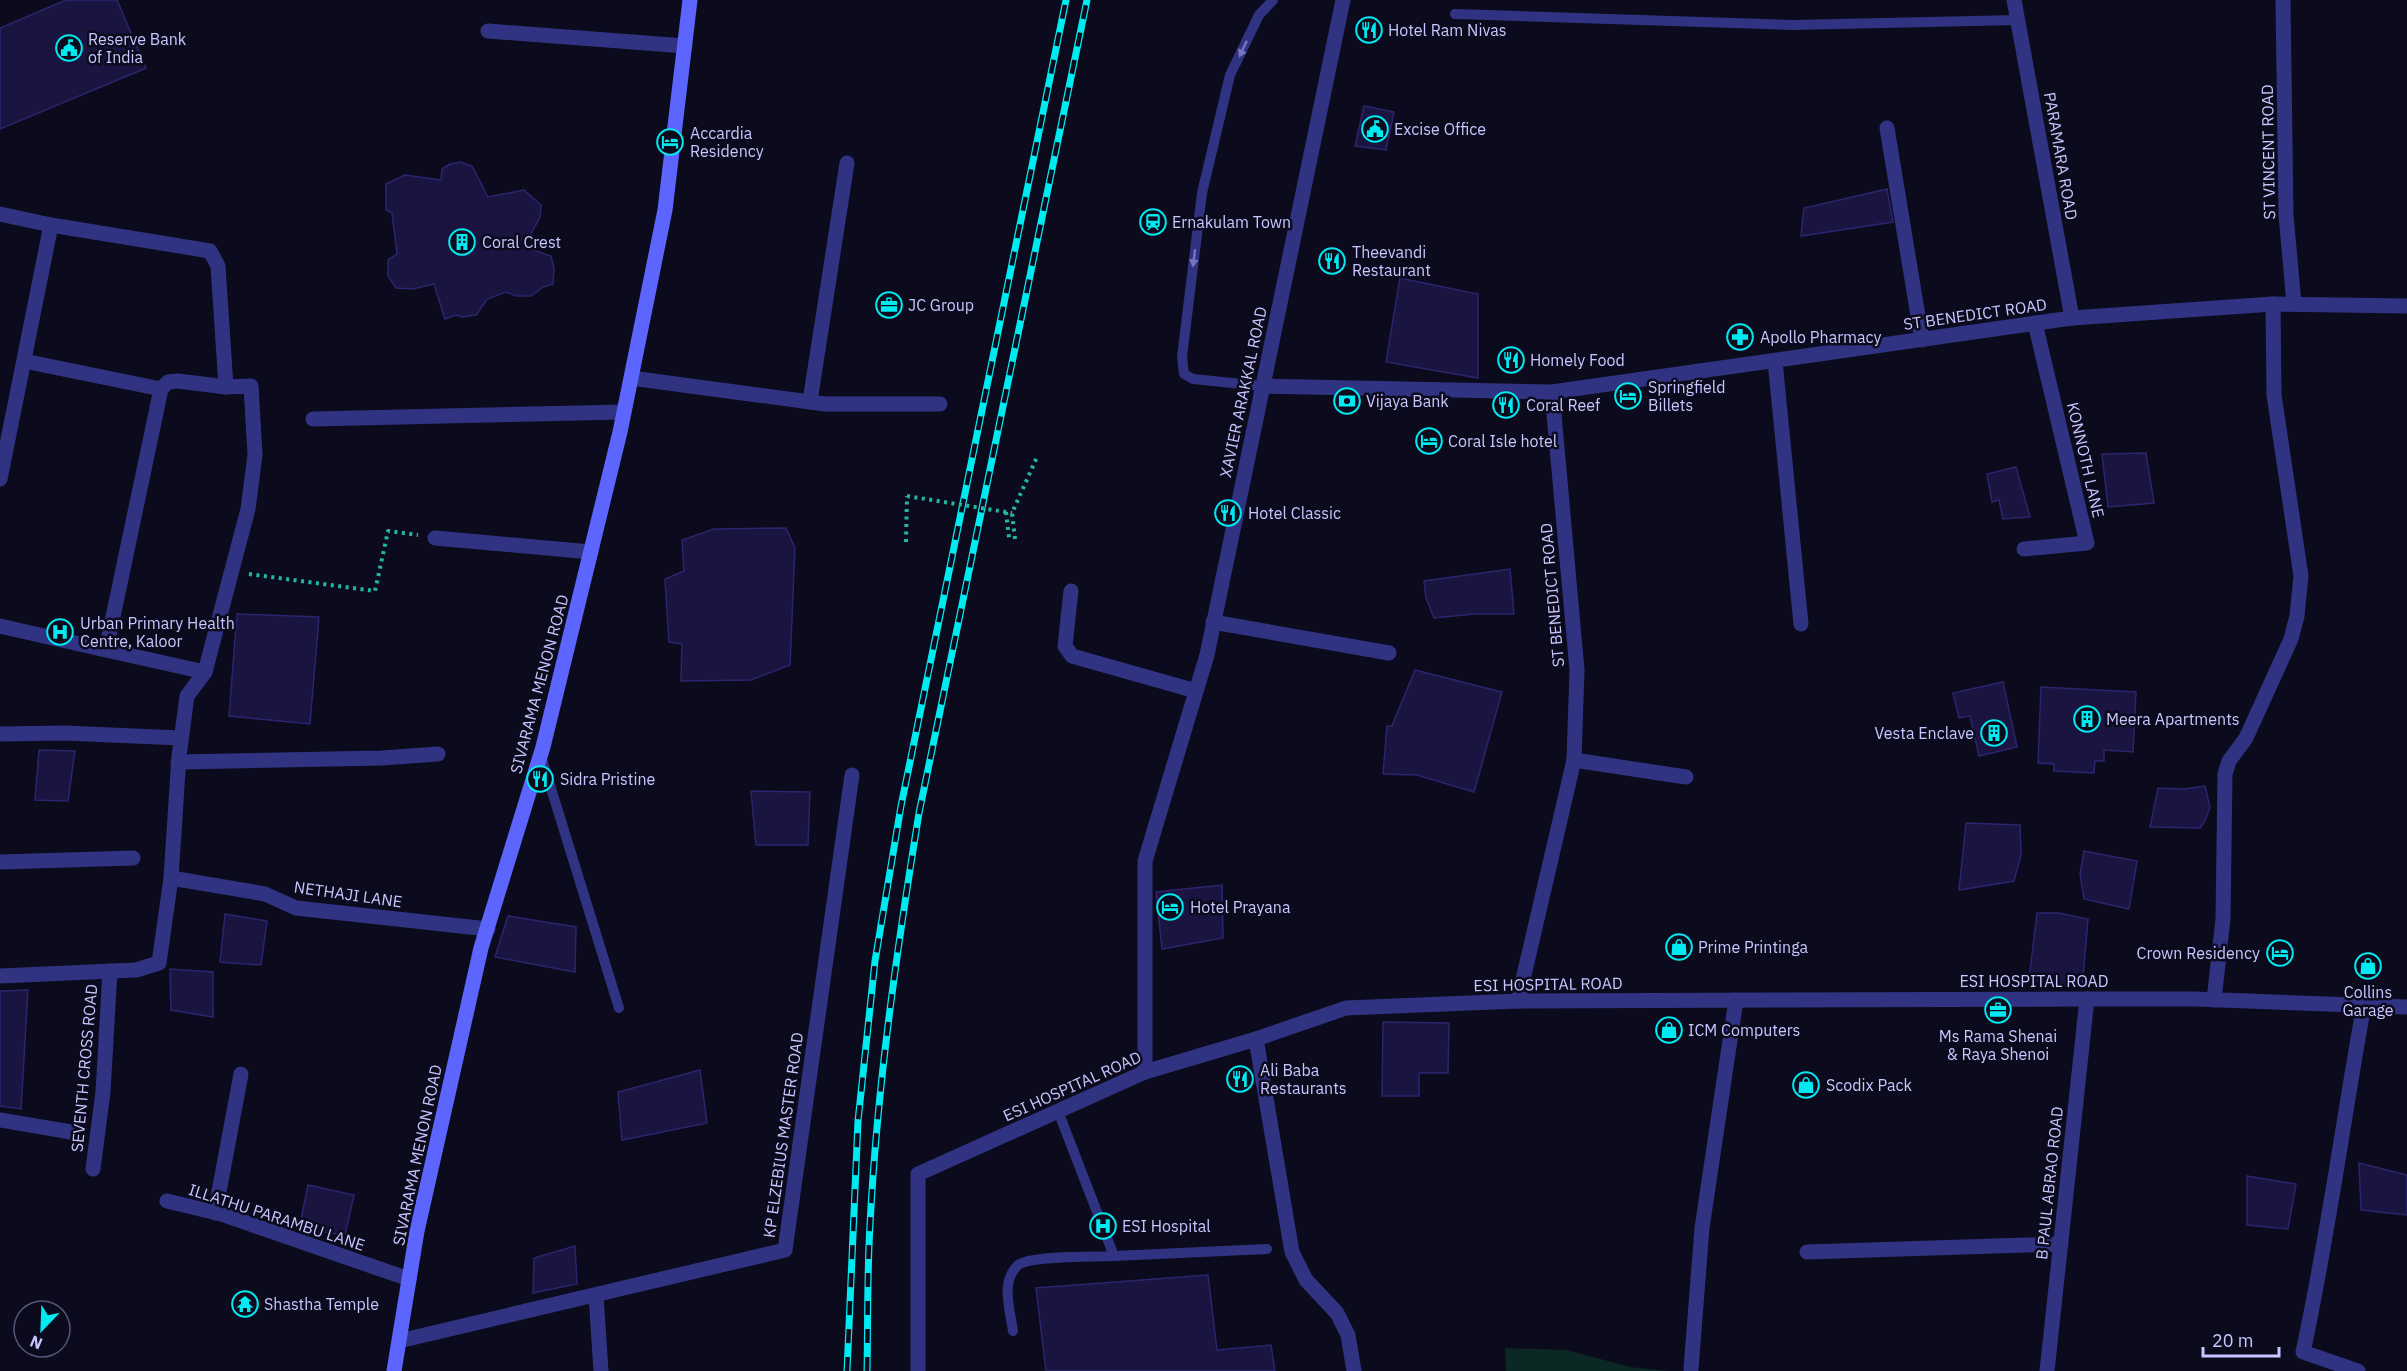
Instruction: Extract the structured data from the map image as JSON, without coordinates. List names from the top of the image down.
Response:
{
  "streets": {
    "street": [
      "ST VINCENT ROAD",
      "PARAMARA ROAD",
      "ST BENEDICT ROAD",
      "XAVIER ARAKKAL ROAD",
      "KONNOTH LANE",
      "SIVARAMA MENON ROAD",
      "NETHAJI LANE",
      "ESI HOSPITAL ROAD",
      "SEVENTH CROSS ROAD",
      "KP ELZEBIUS MASTER ROAD",
      "B PAUL ABRAO ROAD",
      "ILLATHU PARAMBU LANE"
    ]
  },
  "crossings": [
    ["ST VINCENT ROAD", "ST BENEDICT ROAD"],
    ["PARAMARA ROAD", "ST BENEDICT ROAD"],
    ["ST BENEDICT ROAD", "XAVIER ARAKKAL ROAD"],
    ["ST BENEDICT ROAD", "KONNOTH LANE"],
    ["ST BENEDICT ROAD", "ESI HOSPITAL ROAD"],
    ["XAVIER ARAKKAL ROAD", "ESI HOSPITAL ROAD"],
    ["SIVARAMA MENON ROAD", "NETHAJI LANE"],
    ["SIVARAMA MENON ROAD", "KP ELZEBIUS MASTER ROAD"],
    ["SIVARAMA MENON ROAD", "ILLATHU PARAMBU LANE"],
    ["ESI HOSPITAL ROAD", "B PAUL ABRAO ROAD"]
  ],
  "places": {
    "restaurant": [
      "Hotel Ram Nivas",
      "Theevandi Restaurant",
      "Homely Food",
      "Coral Reef",
      "Hotel Classic",
      "Sidra Pristine",
      "Ali Baba Restaurants"
    ],
    "public building": ["Reserve Bank of India", "Excise Office"],
    "hotel": [
      "Accardia Residency",
      "Springfield Billets",
      "Coral Isle hotel",
      "Hotel Prayana",
      "Crown Residency"
    ],
    "station": ["Ernakulam Town"],
    "building": ["Coral Crest", "Meera Apartments", "Vesta Enclave"],
    "office": ["JC Group", "Ms Rama Shenai & Raya Shenoi"],
    "pharmacy": ["Apollo Pharmacy"],
    "bank": ["Vijaya Bank"],
    "hospital": ["Urban Primary Health Centre, Kaloor", "ESI Hospital"],
    "shop": [
      "Prime Printinga",
      "Collins Garage",
      "ICM Computers",
      "Scodix Pack"
    ],
    "temple": ["Shastha Temple"]
  },
  "scale_bar": "20 m",
  "north": "bottom left"
}
